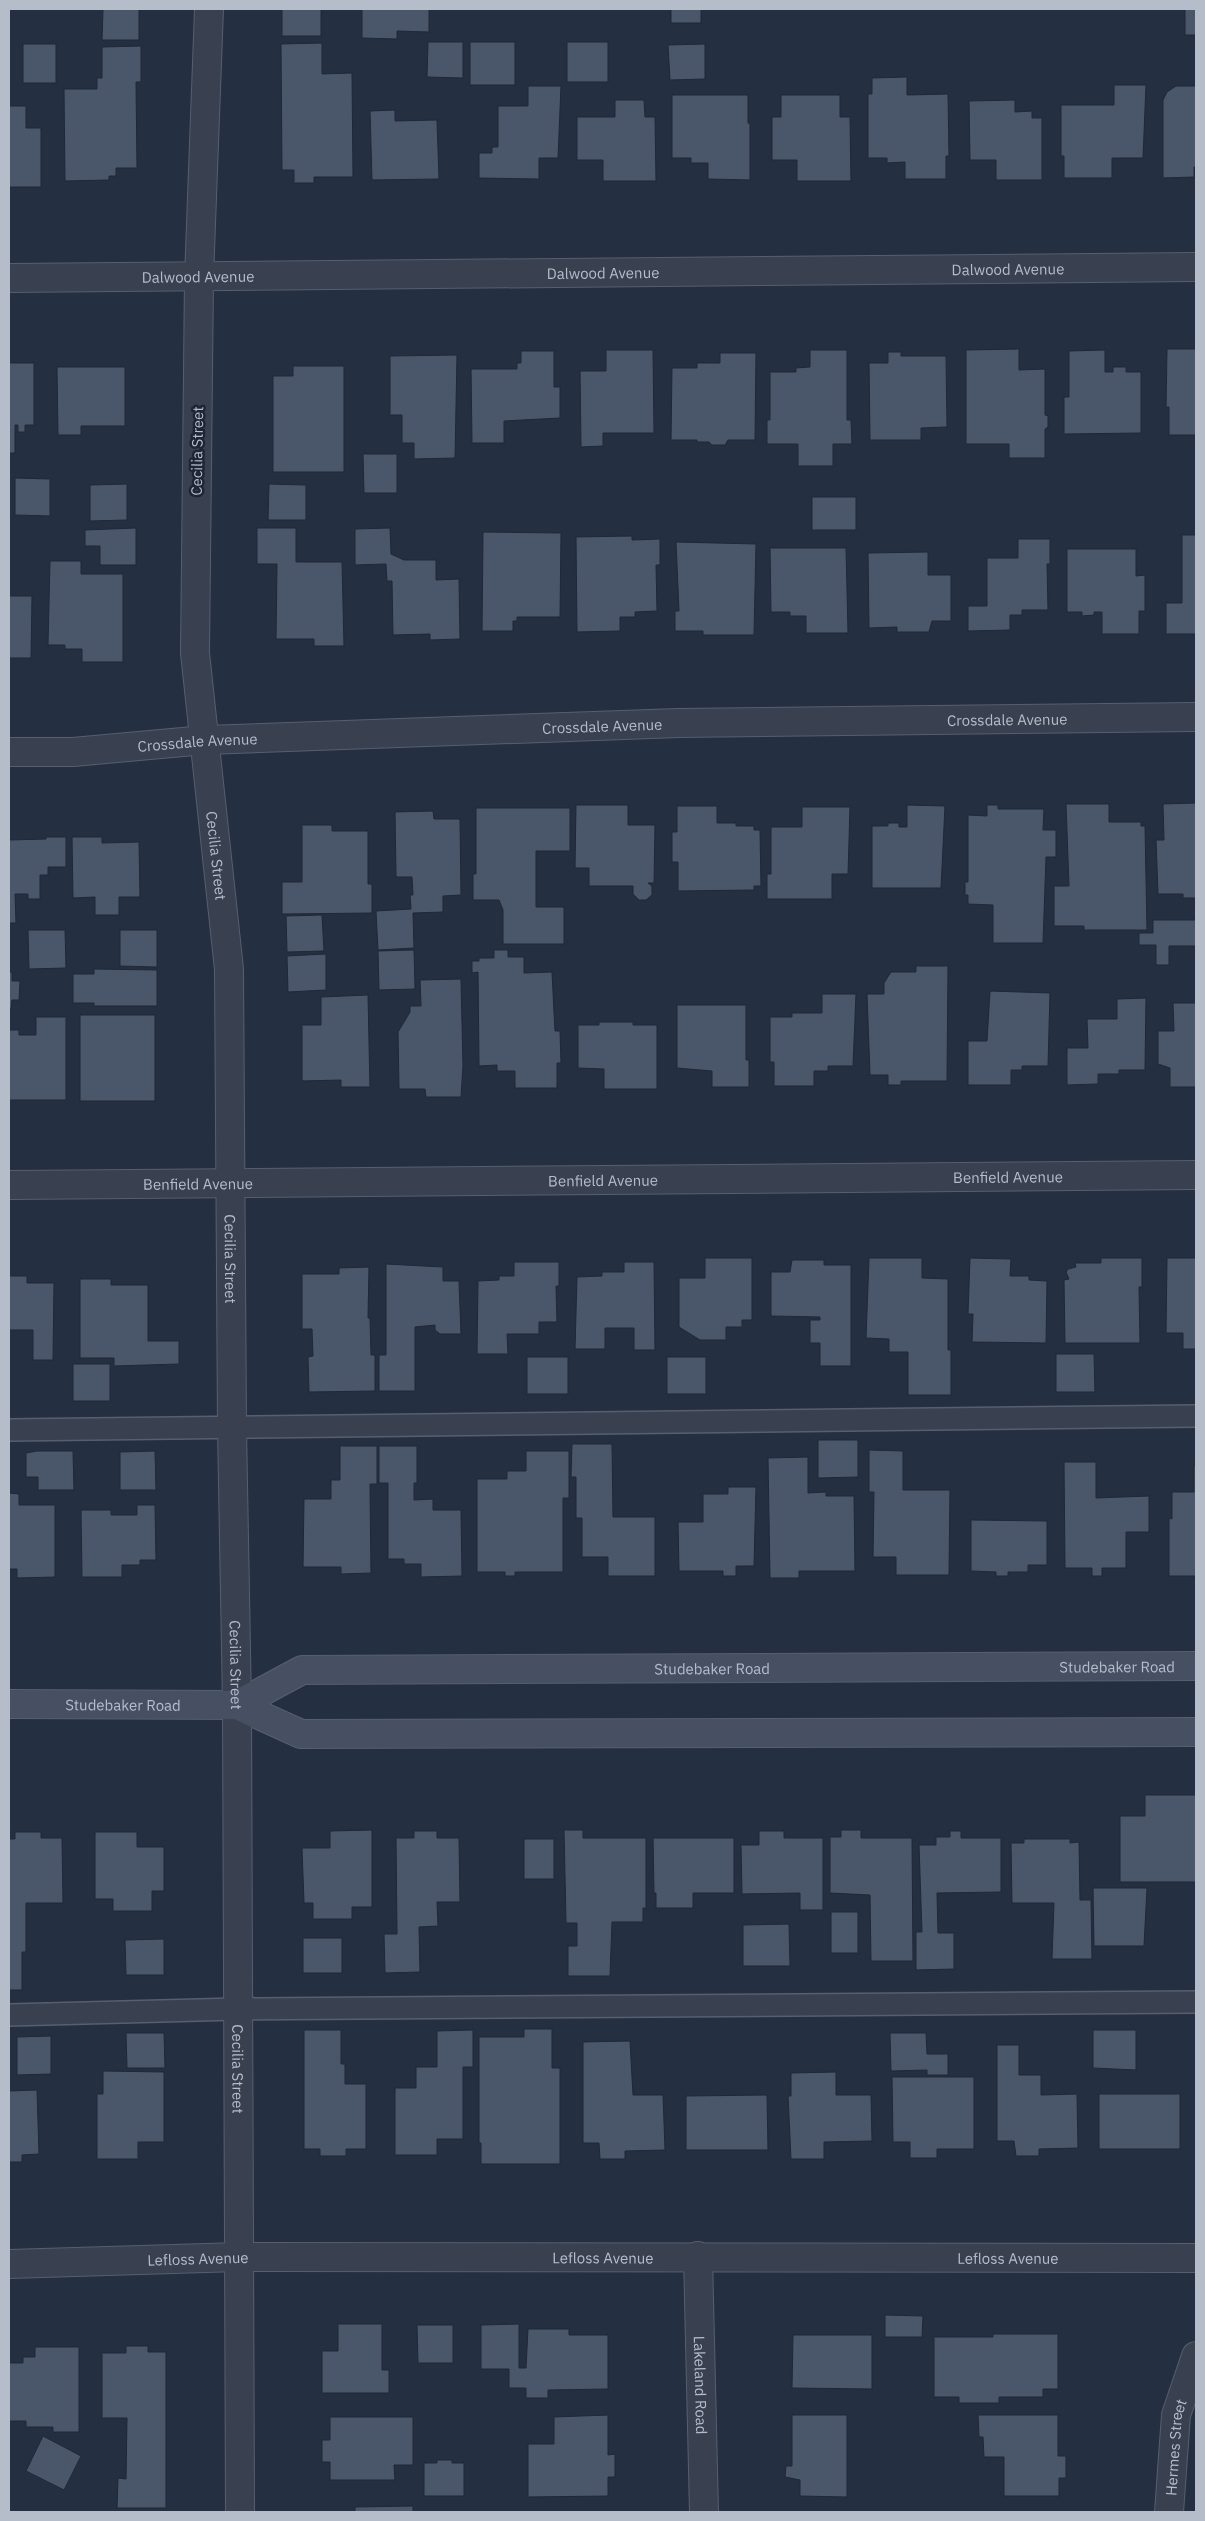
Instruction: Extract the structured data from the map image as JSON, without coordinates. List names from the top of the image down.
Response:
{
  "streets": {
    "main road": ["Studebaker Road"],
    "street": [
      "Dalwood Avenue",
      "Cecilia Street",
      "Crossdale Avenue",
      "Benfield Avenue",
      "Lefloss Avenue",
      "Lakeland Road",
      "Hermes Street"
    ]
  },
  "crossings": [
    ["Dalwood Avenue", "Cecilia Street"],
    ["Cecilia Street", "Crossdale Avenue"],
    ["Cecilia Street", "Benfield Avenue"],
    ["Cecilia Street", "Studebaker Road"],
    ["Cecilia Street", "Lefloss Avenue"],
    ["Lefloss Avenue", "Lakeland Road"]
  ]
}
